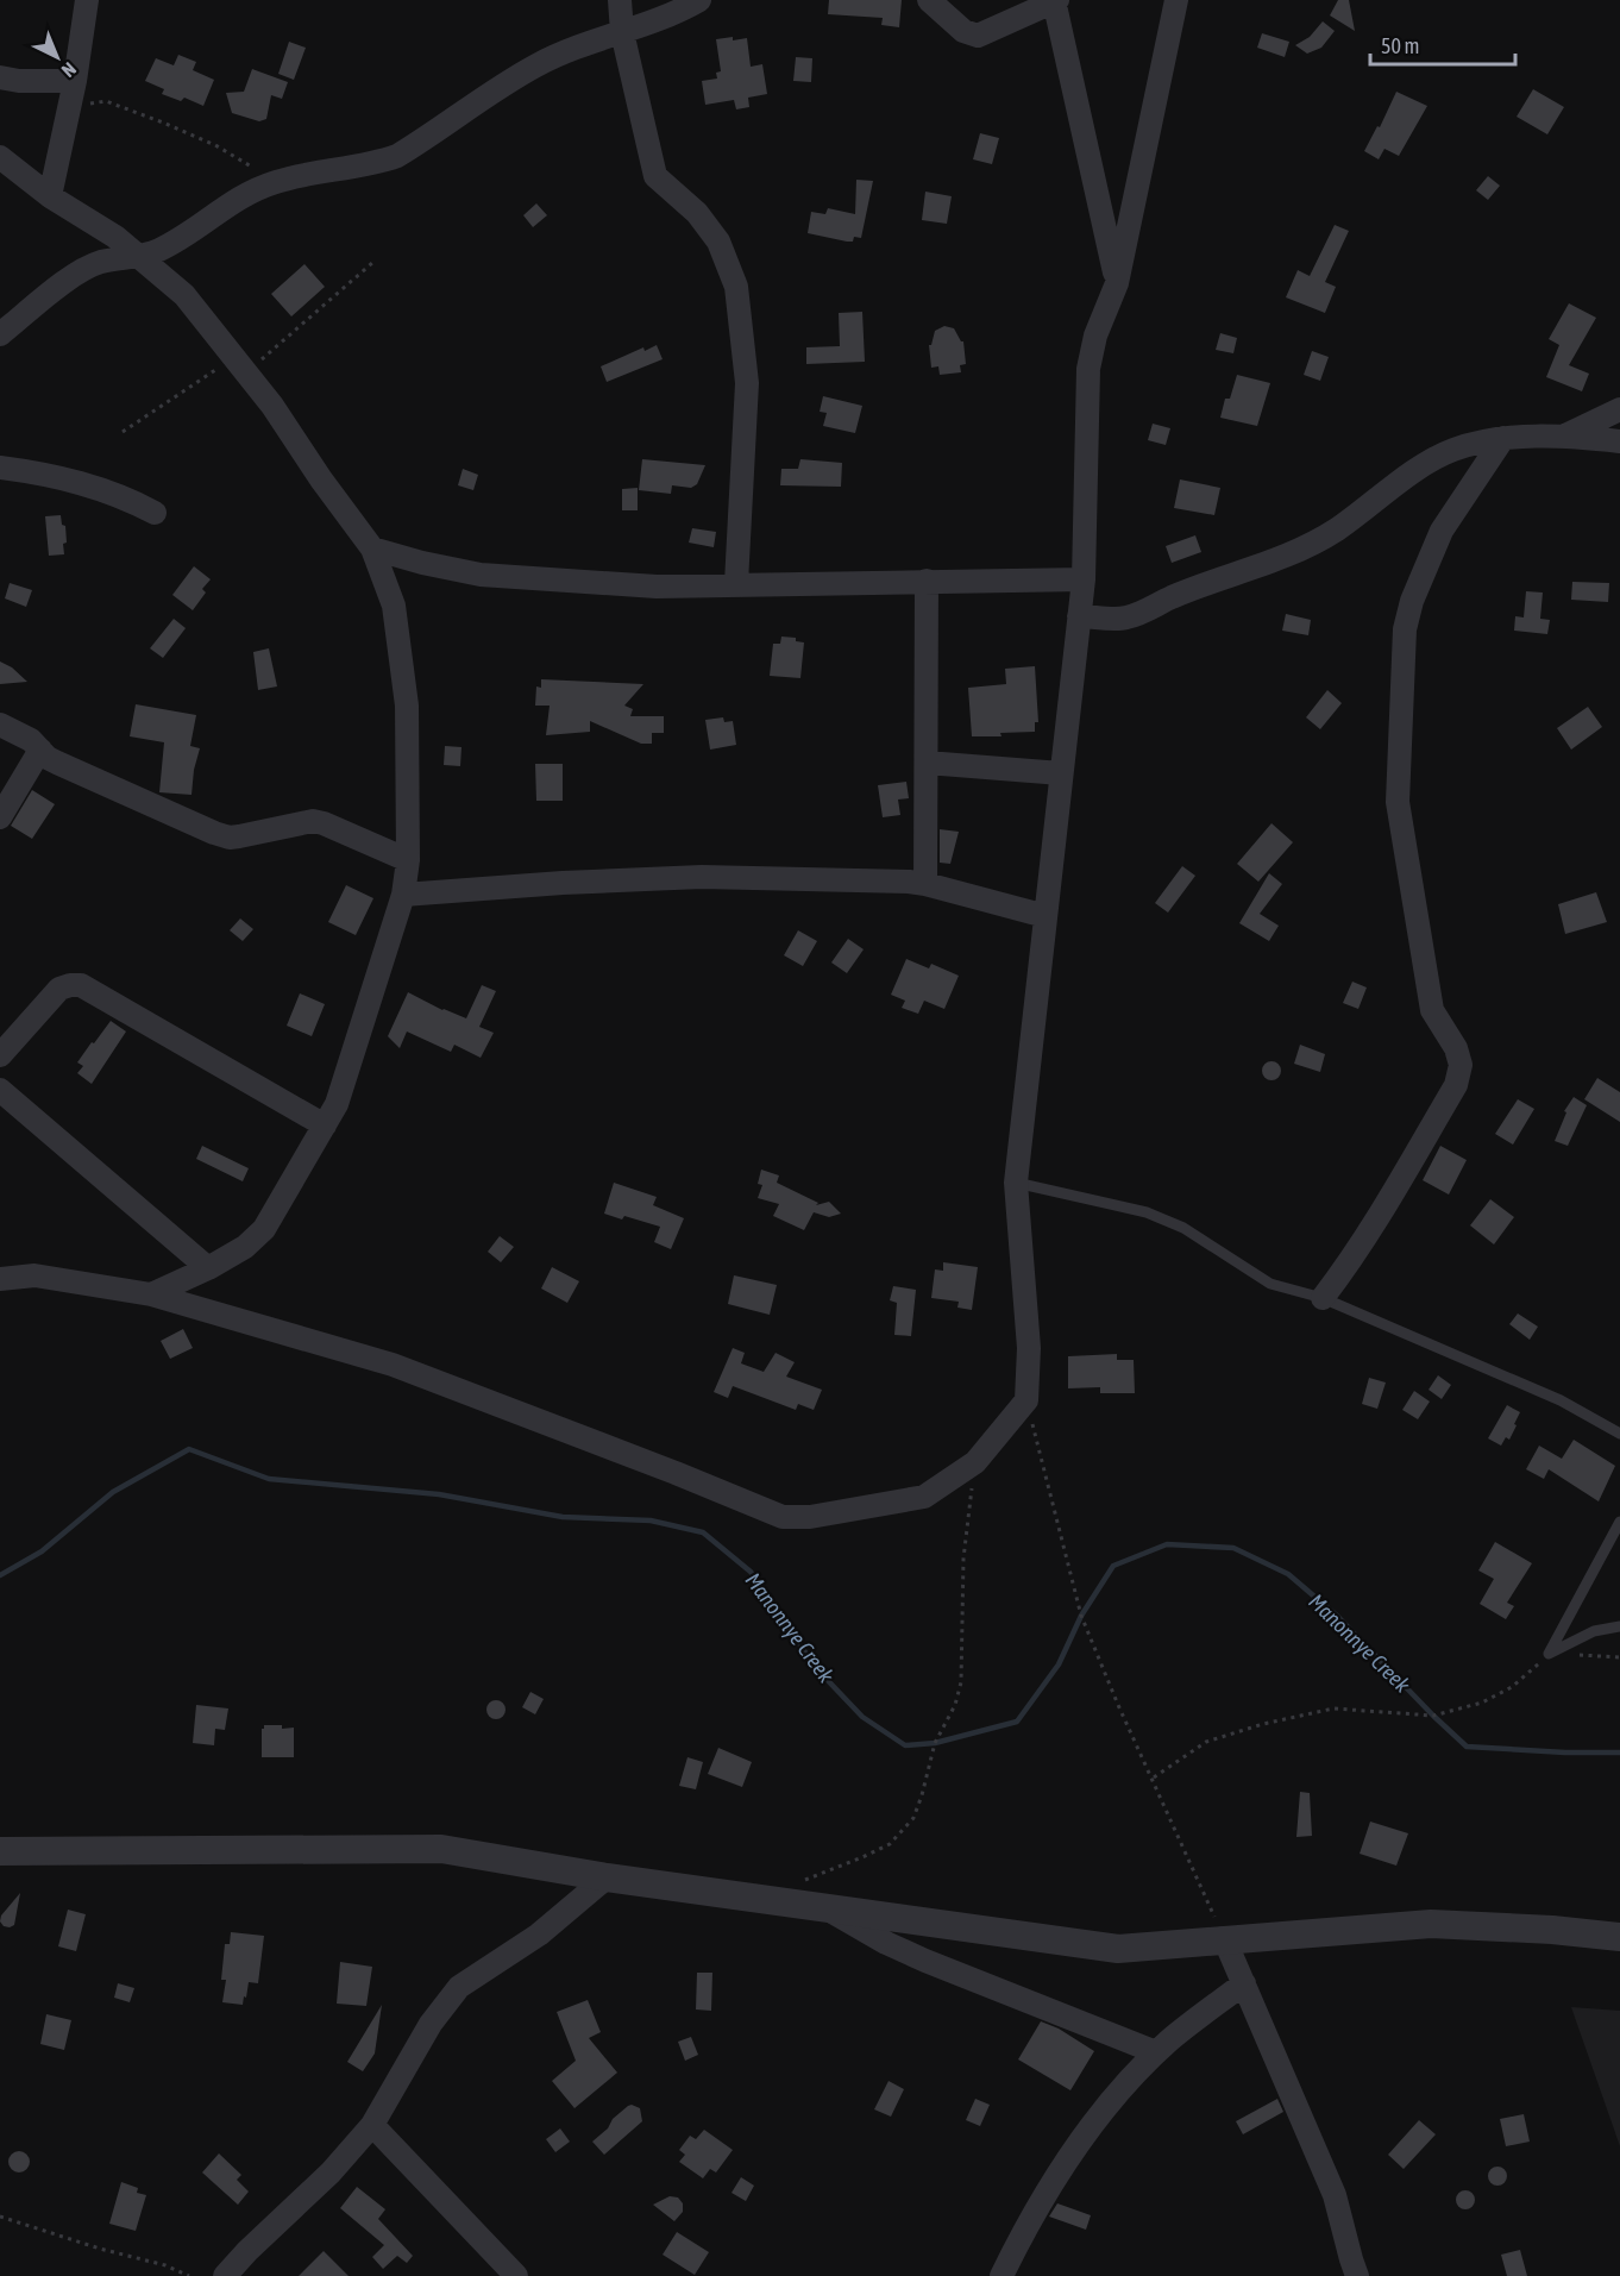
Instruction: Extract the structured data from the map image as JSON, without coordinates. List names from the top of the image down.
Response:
{
  "water": ["Manonnye Creek"],
  "scale_bar": "50 m",
  "north": "bottom right"
}
